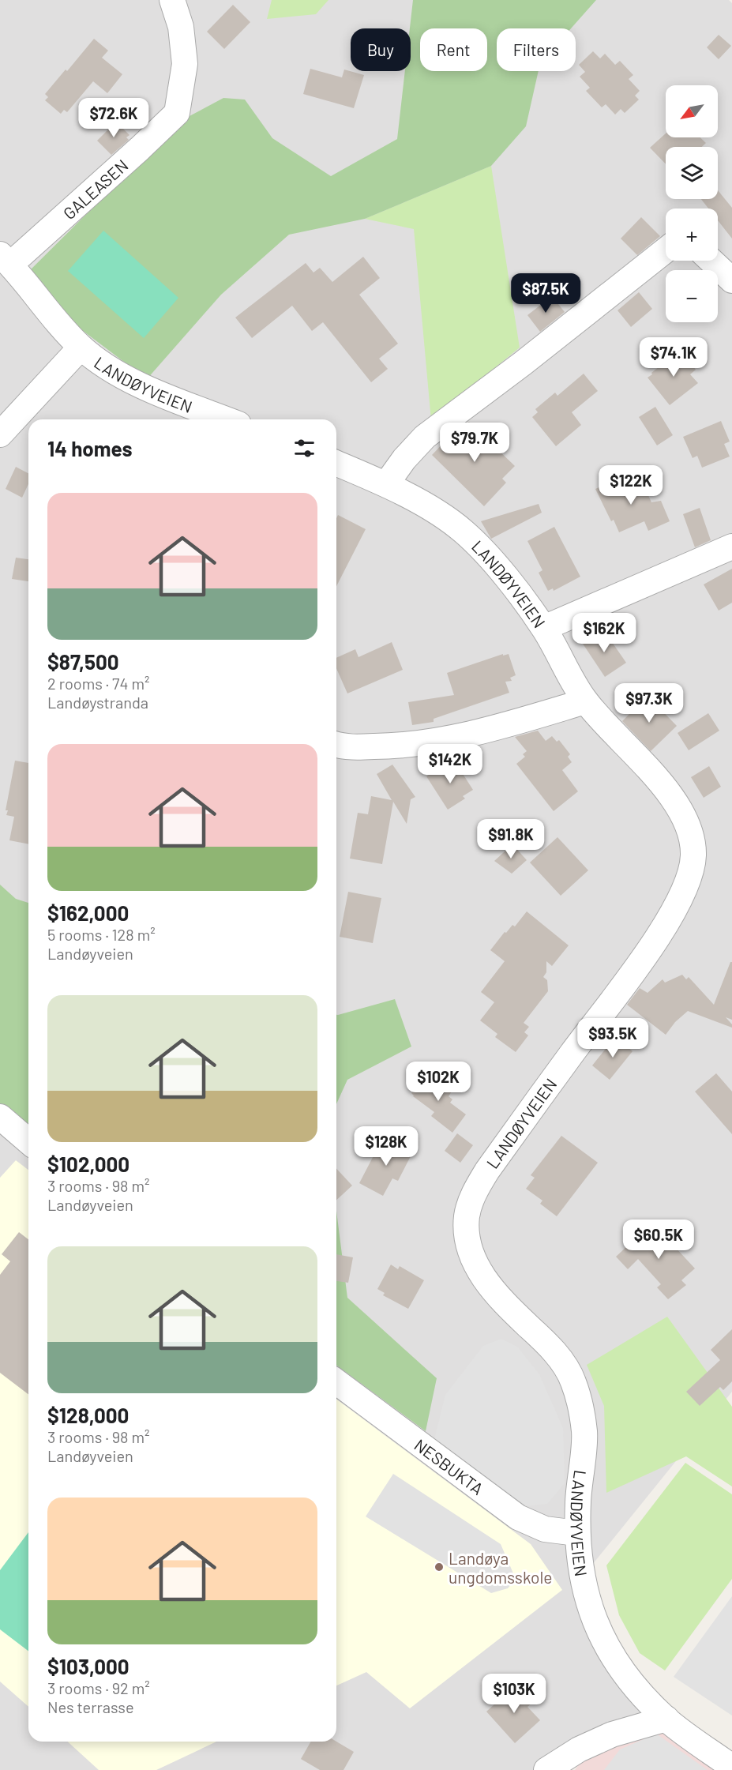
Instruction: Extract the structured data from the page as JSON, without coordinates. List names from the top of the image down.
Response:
{
  "streets": {
    "street": ["GALEASEN", "LANDØYVEIEN", "NESBUKTA"]
  },
  "crossings": [
    ["GALEASEN", "LANDØYVEIEN"],
    ["LANDØYVEIEN", "NESBUKTA"]
  ],
  "places": ["Landøya ungdomsskole"],
  "north": "bottom left",
  "page": {
    "chip": ["Buy", "Rent", "Filters"],
    "map_buttons": ["+", "−"],
    "price": [
      "$72.6K",
      "$87.5K",
      "$74.1K",
      "$79.7K",
      "$122K",
      "$162K",
      "$97.3K",
      "$142K",
      "$91.8K",
      "$93.5K",
      "$102K",
      "$128K",
      "$60.5K",
      "$103K"
    ],
    "heading": "14 homes",
    "list": [
      {
        "name": "$87,500",
        "note": "2 rooms · 74 m² · Landøystranda"
      },
      {
        "name": "$162,000",
        "note": "5 rooms · 128 m² · Landøyveien"
      },
      {
        "name": "$102,000",
        "note": "3 rooms · 98 m² · Landøyveien"
      },
      {
        "name": "$128,000",
        "note": "3 rooms · 98 m² · Landøyveien"
      },
      {
        "name": "$103,000",
        "note": "3 rooms · 92 m² · Nes terrasse"
      }
    ]
  }
}
